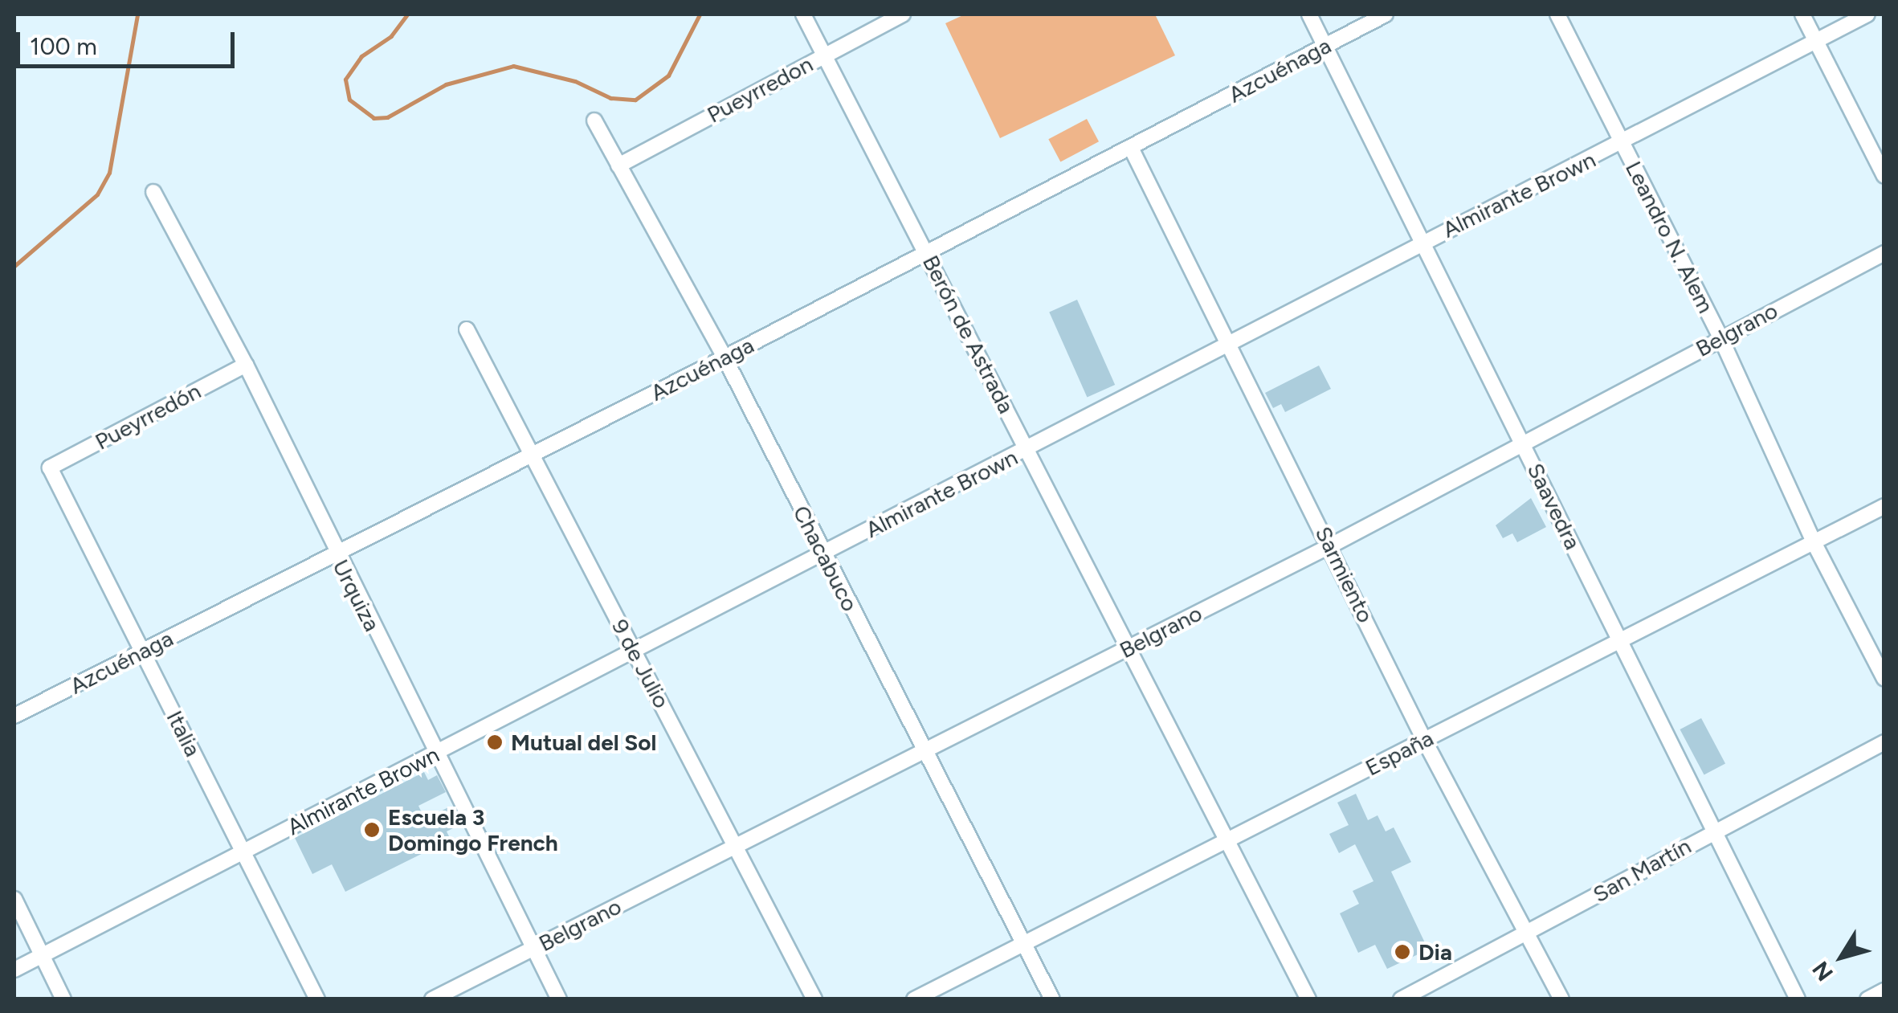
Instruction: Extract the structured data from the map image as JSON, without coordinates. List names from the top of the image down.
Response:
{
  "streets": {
    "street": [
      "Azcuénaga",
      "Pueyrredon",
      "Almirante Brown",
      "Leandro N. Alem",
      "Belgrano",
      "Berón de Astrada",
      "Pueyrredón",
      "Saavedra",
      "Chacabuco",
      "Sarmiento",
      "Urquiza",
      "9 de Julio",
      "Italia",
      "España",
      "San Martín"
    ]
  },
  "crossings": [
    ["Azcuénaga", "Berón de Astrada"],
    ["Azcuénaga", "Saavedra"],
    ["Azcuénaga", "Chacabuco"],
    ["Azcuénaga", "Sarmiento"],
    ["Azcuénaga", "Urquiza"],
    ["Azcuénaga", "9 de Julio"],
    ["Azcuénaga", "Italia"],
    ["Pueyrredon", "Berón de Astrada"],
    ["Pueyrredon", "Chacabuco"],
    ["Almirante Brown", "Leandro N. Alem"],
    ["Almirante Brown", "Berón de Astrada"],
    ["Almirante Brown", "Saavedra"],
    ["Almirante Brown", "Chacabuco"],
    ["Almirante Brown", "Sarmiento"],
    ["Almirante Brown", "Urquiza"],
    ["Almirante Brown", "9 de Julio"],
    ["Almirante Brown", "Italia"],
    ["Leandro N. Alem", "Belgrano"],
    ["Leandro N. Alem", "España"],
    ["Belgrano", "Berón de Astrada"],
    ["Belgrano", "Saavedra"],
    ["Belgrano", "Chacabuco"],
    ["Belgrano", "Sarmiento"],
    ["Belgrano", "Urquiza"],
    ["Belgrano", "9 de Julio"],
    ["Berón de Astrada", "España"],
    ["Pueyrredón", "Urquiza"],
    ["Pueyrredón", "Italia"],
    ["Saavedra", "España"],
    ["Saavedra", "San Martín"],
    ["Chacabuco", "España"],
    ["Sarmiento", "España"],
    ["Sarmiento", "San Martín"]
  ],
  "places": ["Mutual del Sol", "Escuela 3 Domingo French", "Dia"],
  "scale_bar": "100 m",
  "north": "bottom left"
}
